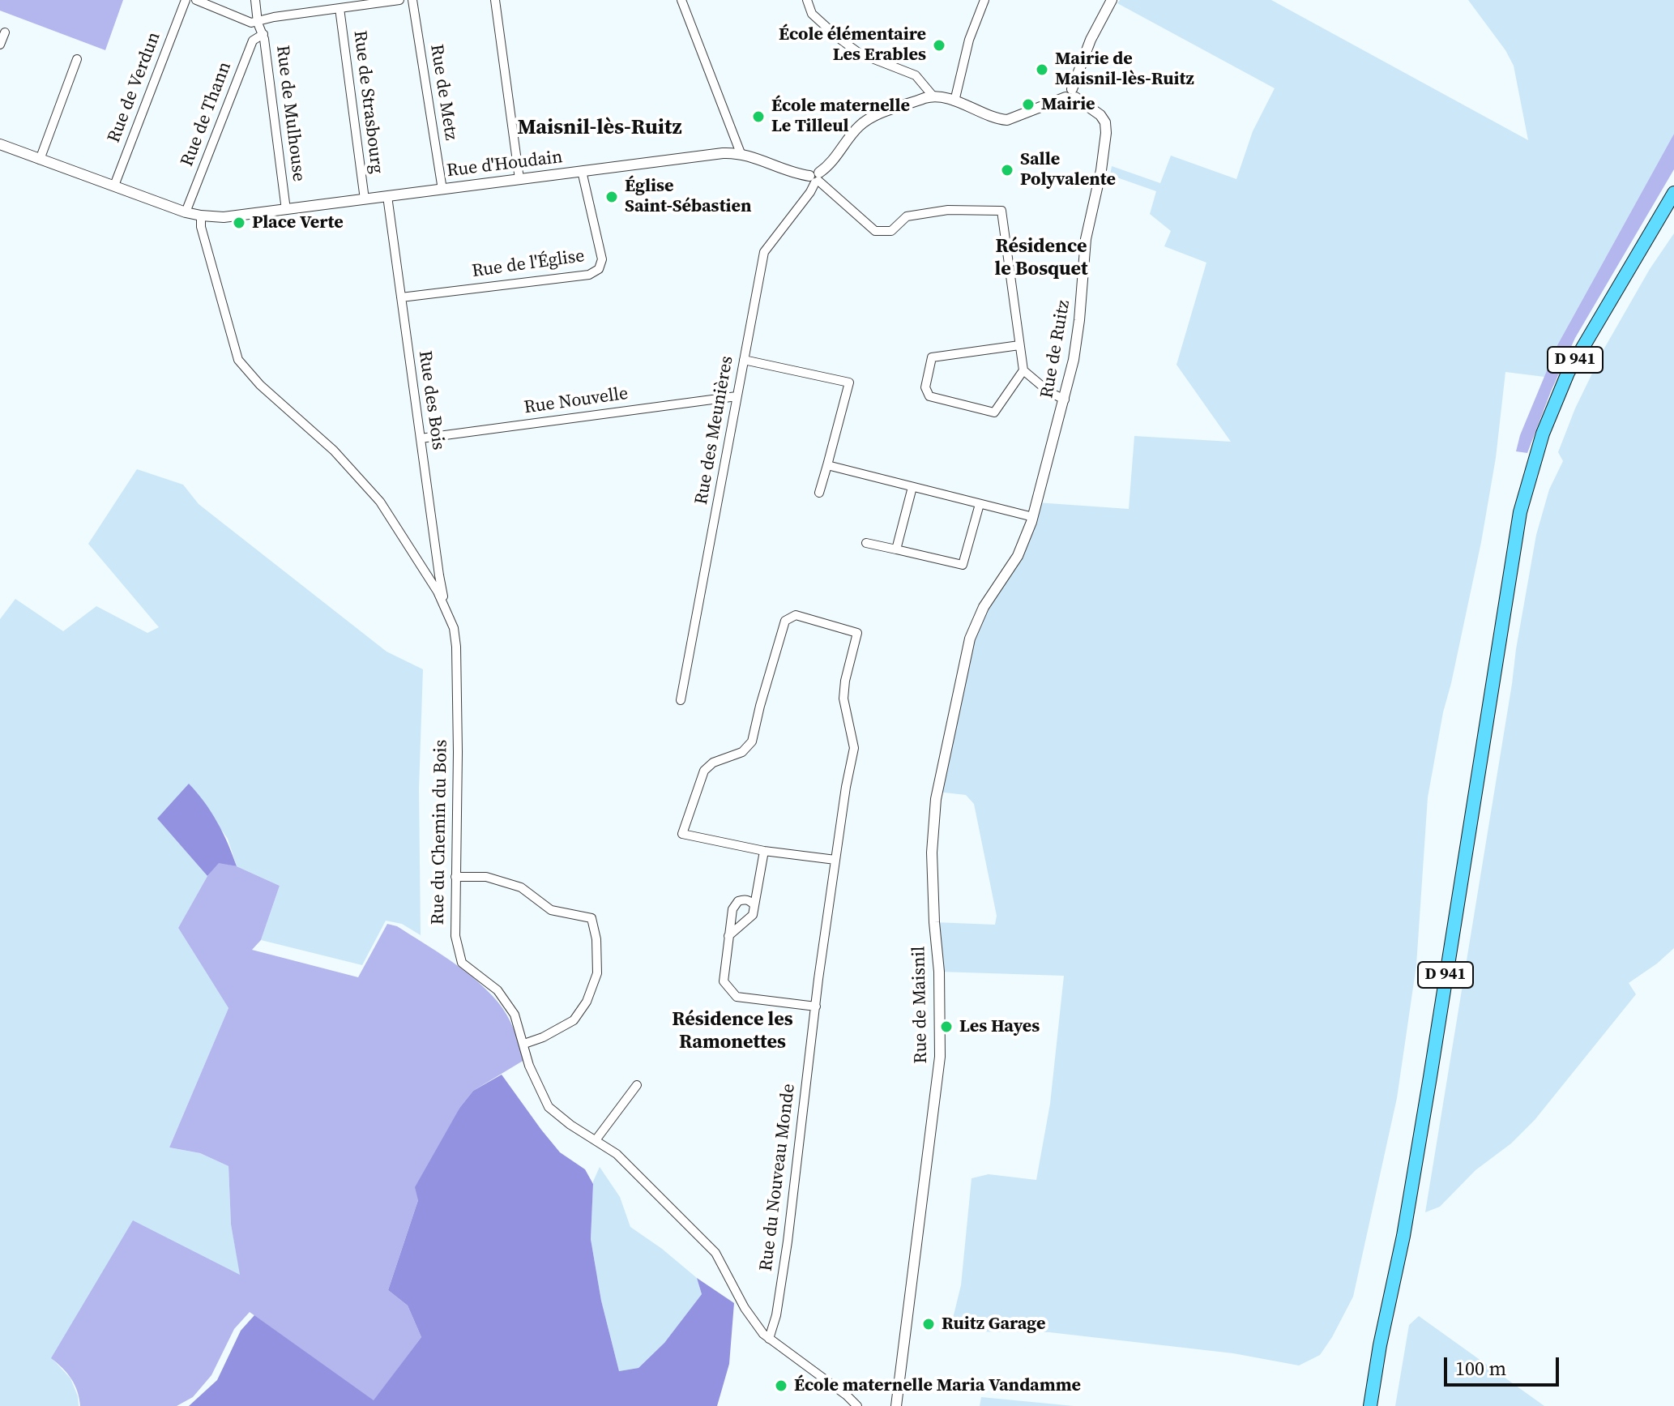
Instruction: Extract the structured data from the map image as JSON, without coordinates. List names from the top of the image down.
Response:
{
  "streets": {
    "main road": ["D 941"],
    "street": [
      "Rue de Verdun",
      "Rue de Metz",
      "Rue de Strasbourg",
      "Rue de Mulhouse",
      "Rue de Thann",
      "Rue d'Houdain",
      "Rue de l'Église",
      "Rue de Ruitz",
      "Rue des Bois",
      "Rue Nouvelle",
      "Rue des Meunières",
      "Rue du Chemin du Bois",
      "Rue de Maisnil",
      "Rue du Nouveau Monde"
    ]
  },
  "crossings": [
    ["Rue de Verdun", "Rue d'Houdain"],
    ["Rue de Metz", "Rue d'Houdain"],
    ["Rue de Strasbourg", "Rue d'Houdain"],
    ["Rue de Mulhouse", "Rue de Thann"],
    ["Rue de Mulhouse", "Rue d'Houdain"],
    ["Rue de Thann", "Rue d'Houdain"],
    ["Rue d'Houdain", "Rue de l'Église"],
    ["Rue d'Houdain", "Rue des Bois"],
    ["Rue d'Houdain", "Rue des Meunières"],
    ["Rue d'Houdain", "Rue du Chemin du Bois"],
    ["Rue de l'Église", "Rue des Bois"],
    ["Rue de Ruitz", "Rue de Maisnil"],
    ["Rue des Bois", "Rue Nouvelle"],
    ["Rue des Bois", "Rue du Chemin du Bois"],
    ["Rue Nouvelle", "Rue des Meunières"],
    ["Rue du Chemin du Bois", "Rue du Nouveau Monde"]
  ],
  "districts": ["Maisnil-lès-Ruitz", "Résidence le Bosquet", "Résidence les Ramonettes"],
  "places": [
    "École élémentaire Les Erables",
    "Mairie de Maisnil-lès-Ruitz",
    "Mairie",
    "École maternelle Le Tilleul",
    "Salle Polyvalente",
    "Église Saint-Sébastien",
    "Place Verte",
    "Les Hayes",
    "Ruitz Garage",
    "École maternelle Maria Vandamme"
  ],
  "scale_bar": "100 m"
}
